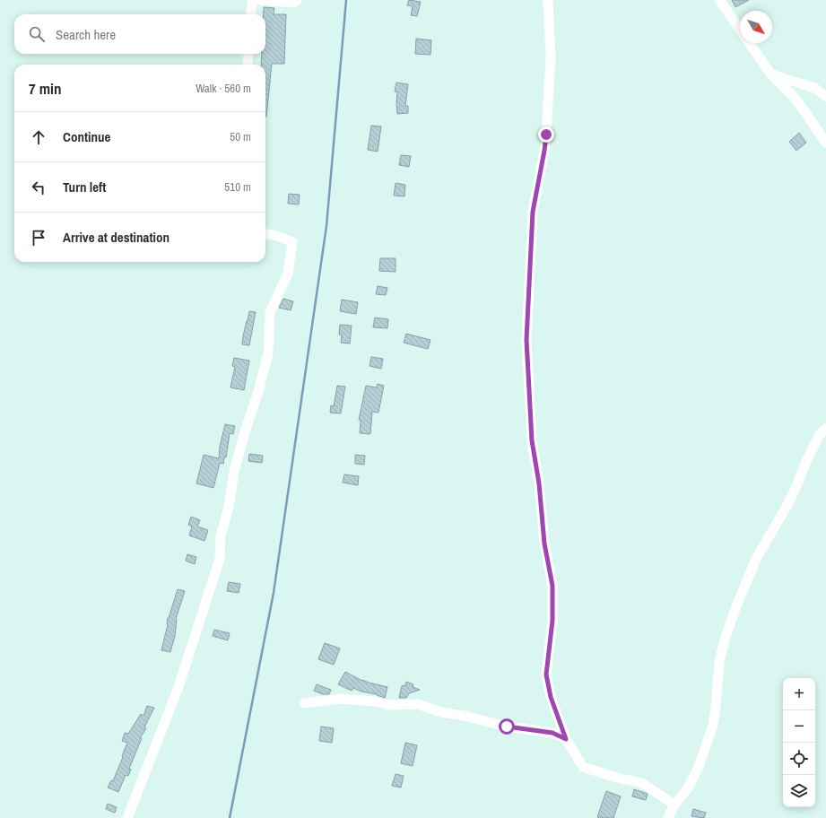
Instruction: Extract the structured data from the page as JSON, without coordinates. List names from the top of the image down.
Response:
{
  "north": "bottom right",
  "page": {
    "search": "Search here",
    "heading": ["7 min", "Walk · 560 m"],
    "list": [
      ["Continue", "50 m"],
      ["Turn left", "510 m"],
      "Arrive at destination"
    ],
    "map_buttons": ["+", "−"]
  }
}
